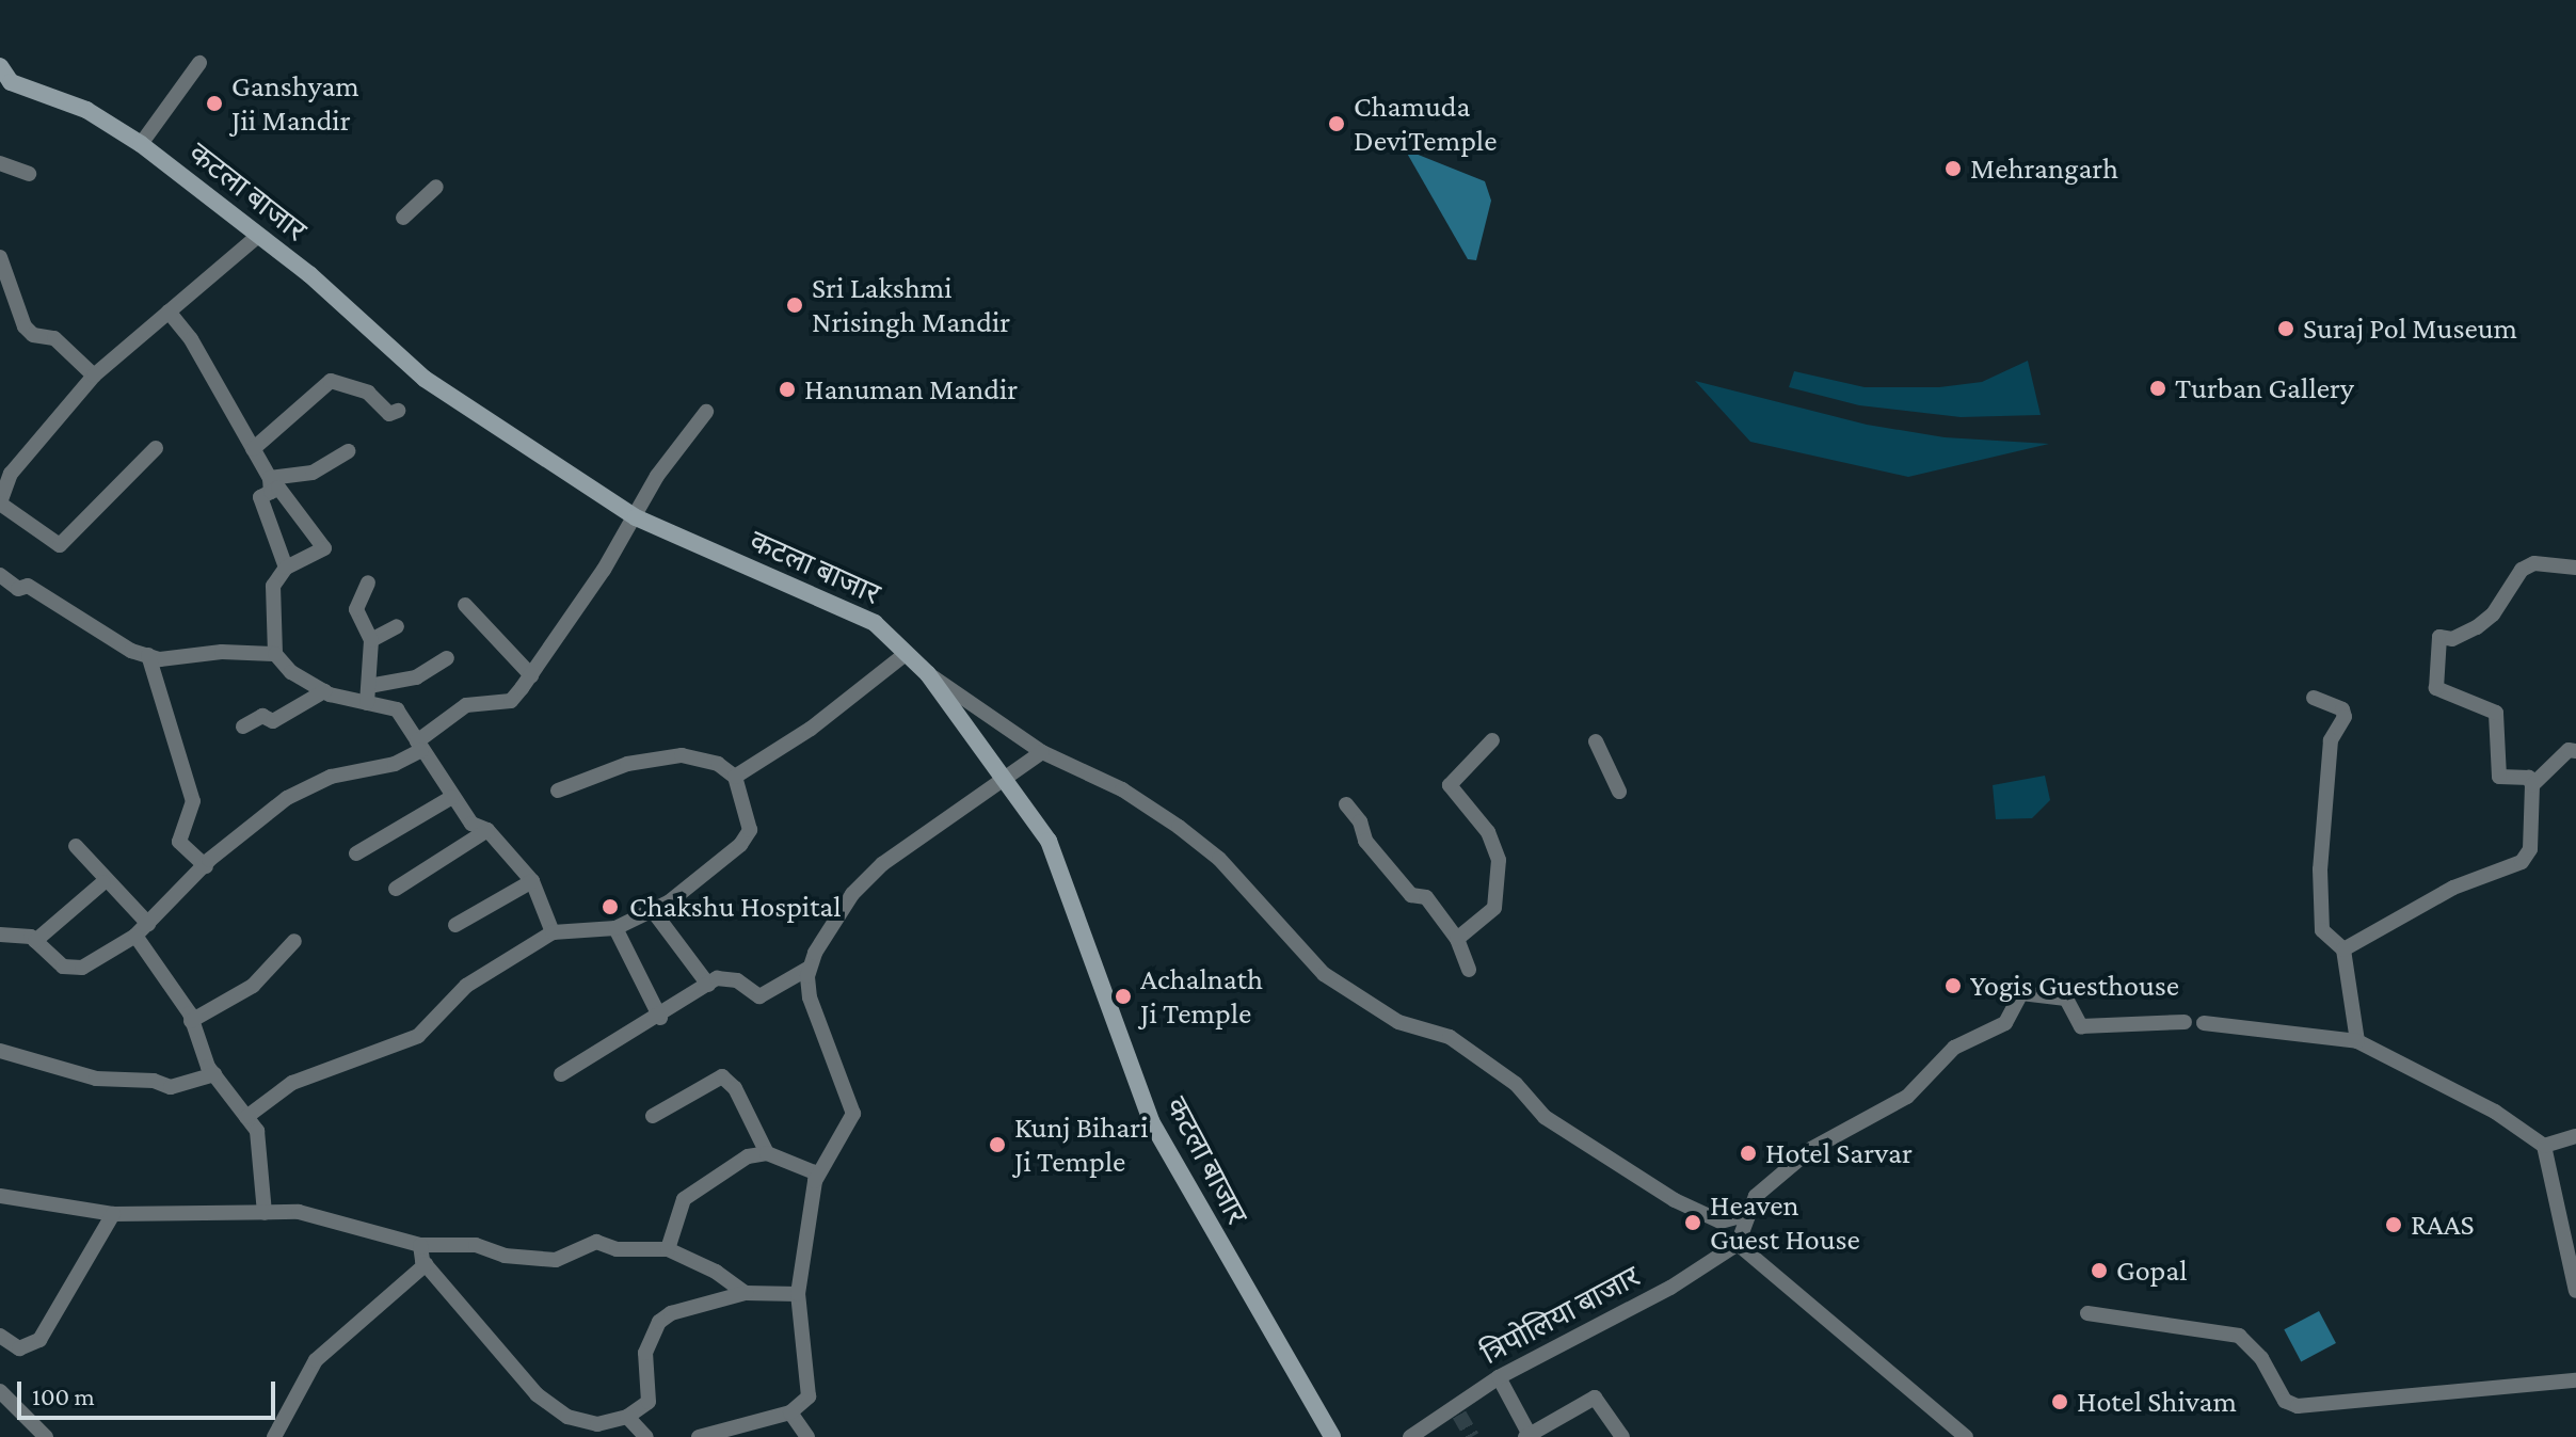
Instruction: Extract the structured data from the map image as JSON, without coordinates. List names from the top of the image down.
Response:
{
  "streets": {
    "street": ["कटला बाजार", "त्रिपोलिया बाजार"]
  },
  "places": [
    "Ganshyam Jii Mandir",
    "Chamuda DeviTemple",
    "Mehrangarh",
    "Sri Lakshmi Nrisingh Mandir",
    "Suraj Pol Museum",
    "Turban Gallery",
    "Hanuman Mandir",
    "Chakshu Hospital",
    "Yogis Guesthouse",
    "Achalnath Ji Temple",
    "Kunj Bihari Ji Temple",
    "Hotel Sarvar",
    "Heaven Guest House",
    "RAAS",
    "Gopal",
    "Hotel Shivam"
  ],
  "scale_bar": "100 m"
}
